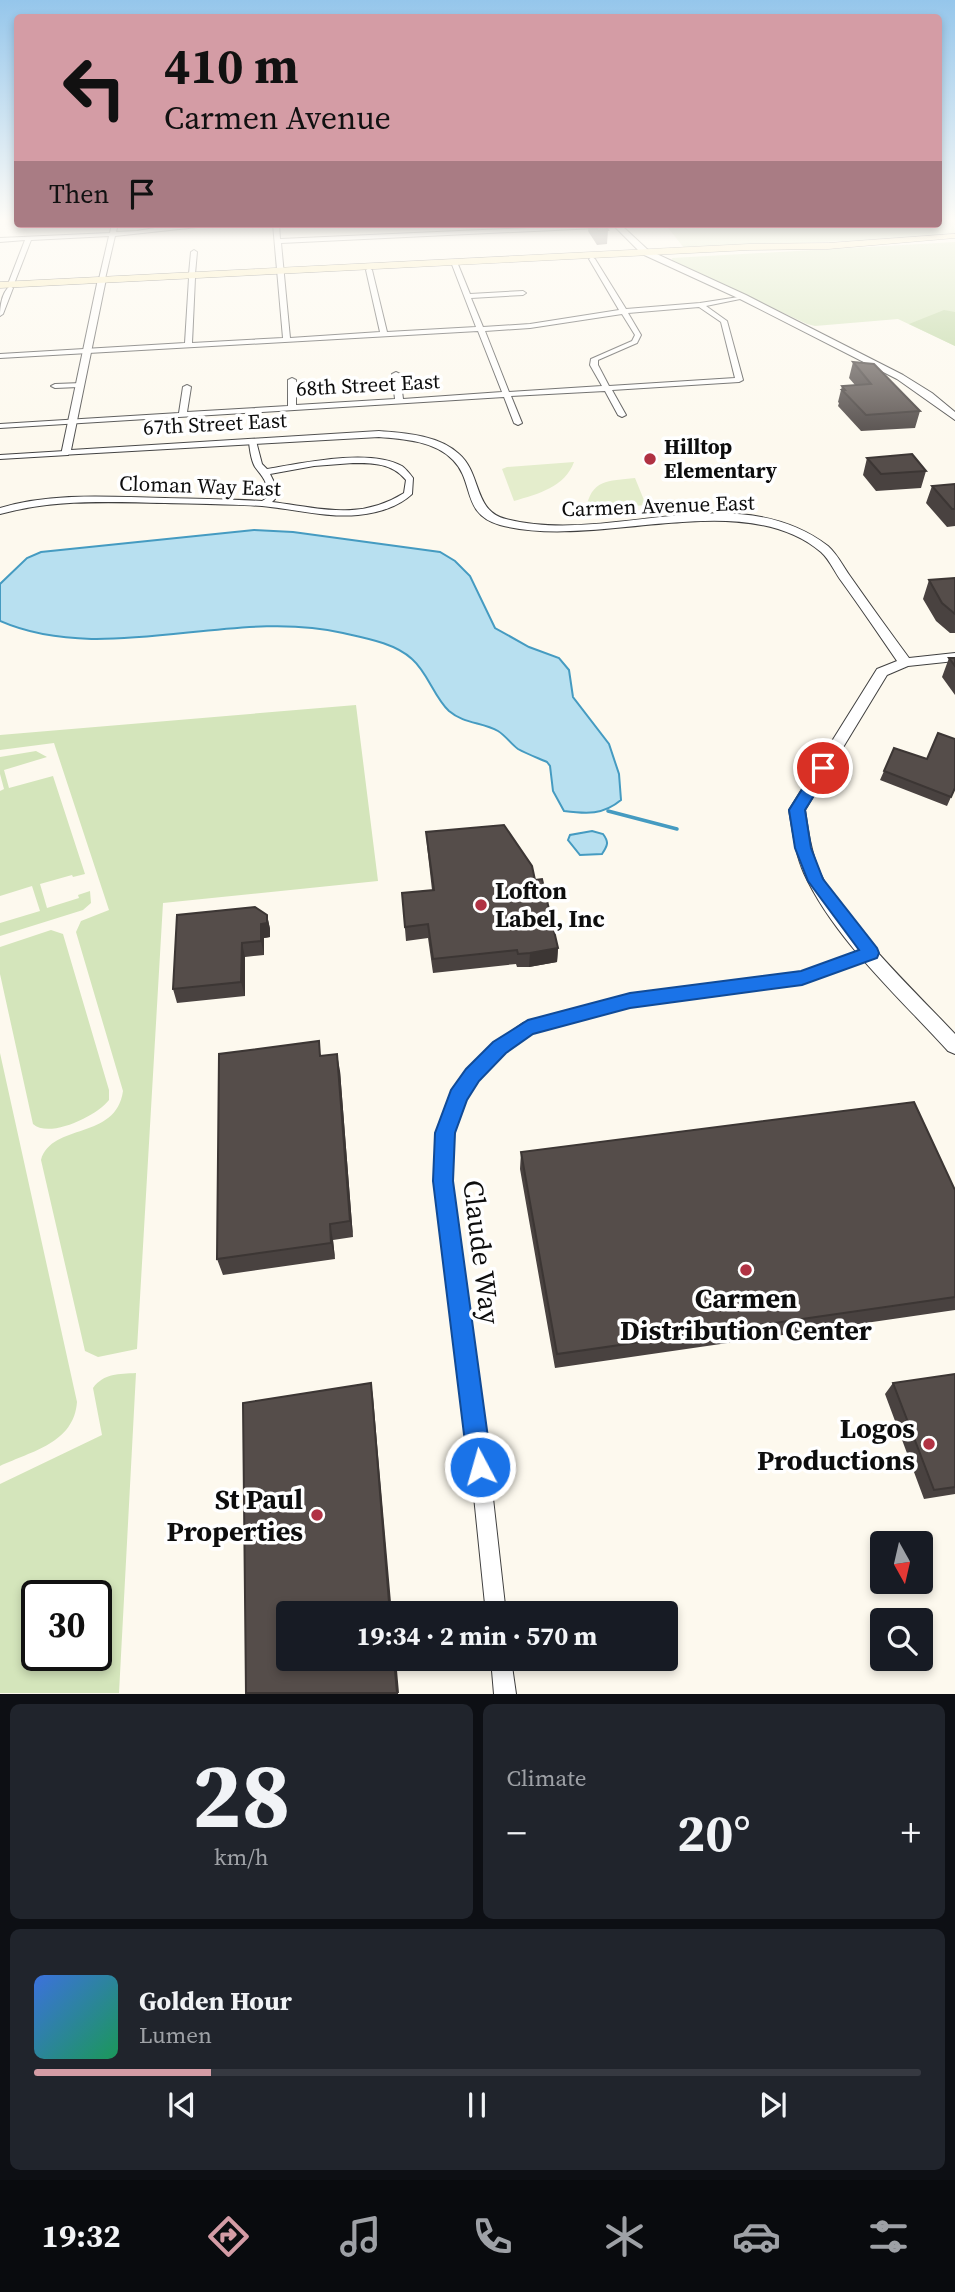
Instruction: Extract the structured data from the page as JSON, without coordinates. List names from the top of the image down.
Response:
{
  "streets": {
    "street": [
      "68th Street East",
      "67th Street East",
      "Cloman Way East",
      "Carmen Avenue East",
      "Claude Way"
    ]
  },
  "crossings": [
    ["67th Street East", "Carmen Avenue East"]
  ],
  "places": [
    "Hilltop Elementary",
    "Lofton Label, Inc",
    "Carmen Distribution Center",
    "Logos Productions",
    "St Paul Properties"
  ],
  "north": "bottom",
  "page": {
    "turn": ["410 m", "Carmen Avenue"],
    "then": "Then",
    "limit": "30",
    "trip": "19:34 · 2 min · 570 m",
    "tile": [
      ["28", "km/h"],
      "Climate"
    ],
    "heat": ["−", "20°", "+"],
    "song": ["Golden Hour", "Lumen"],
    "tabs": "19:32"
  }
}
